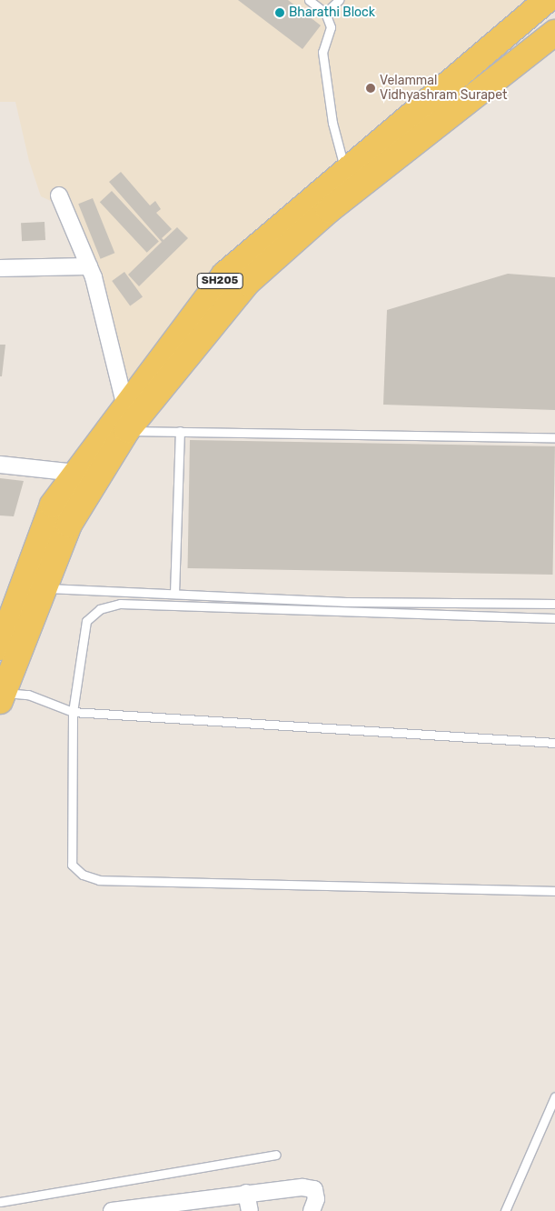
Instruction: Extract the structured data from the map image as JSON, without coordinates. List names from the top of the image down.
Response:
{
  "places": ["Bharathi Block", "Velammal Vidhyashram Surapet"]
}
